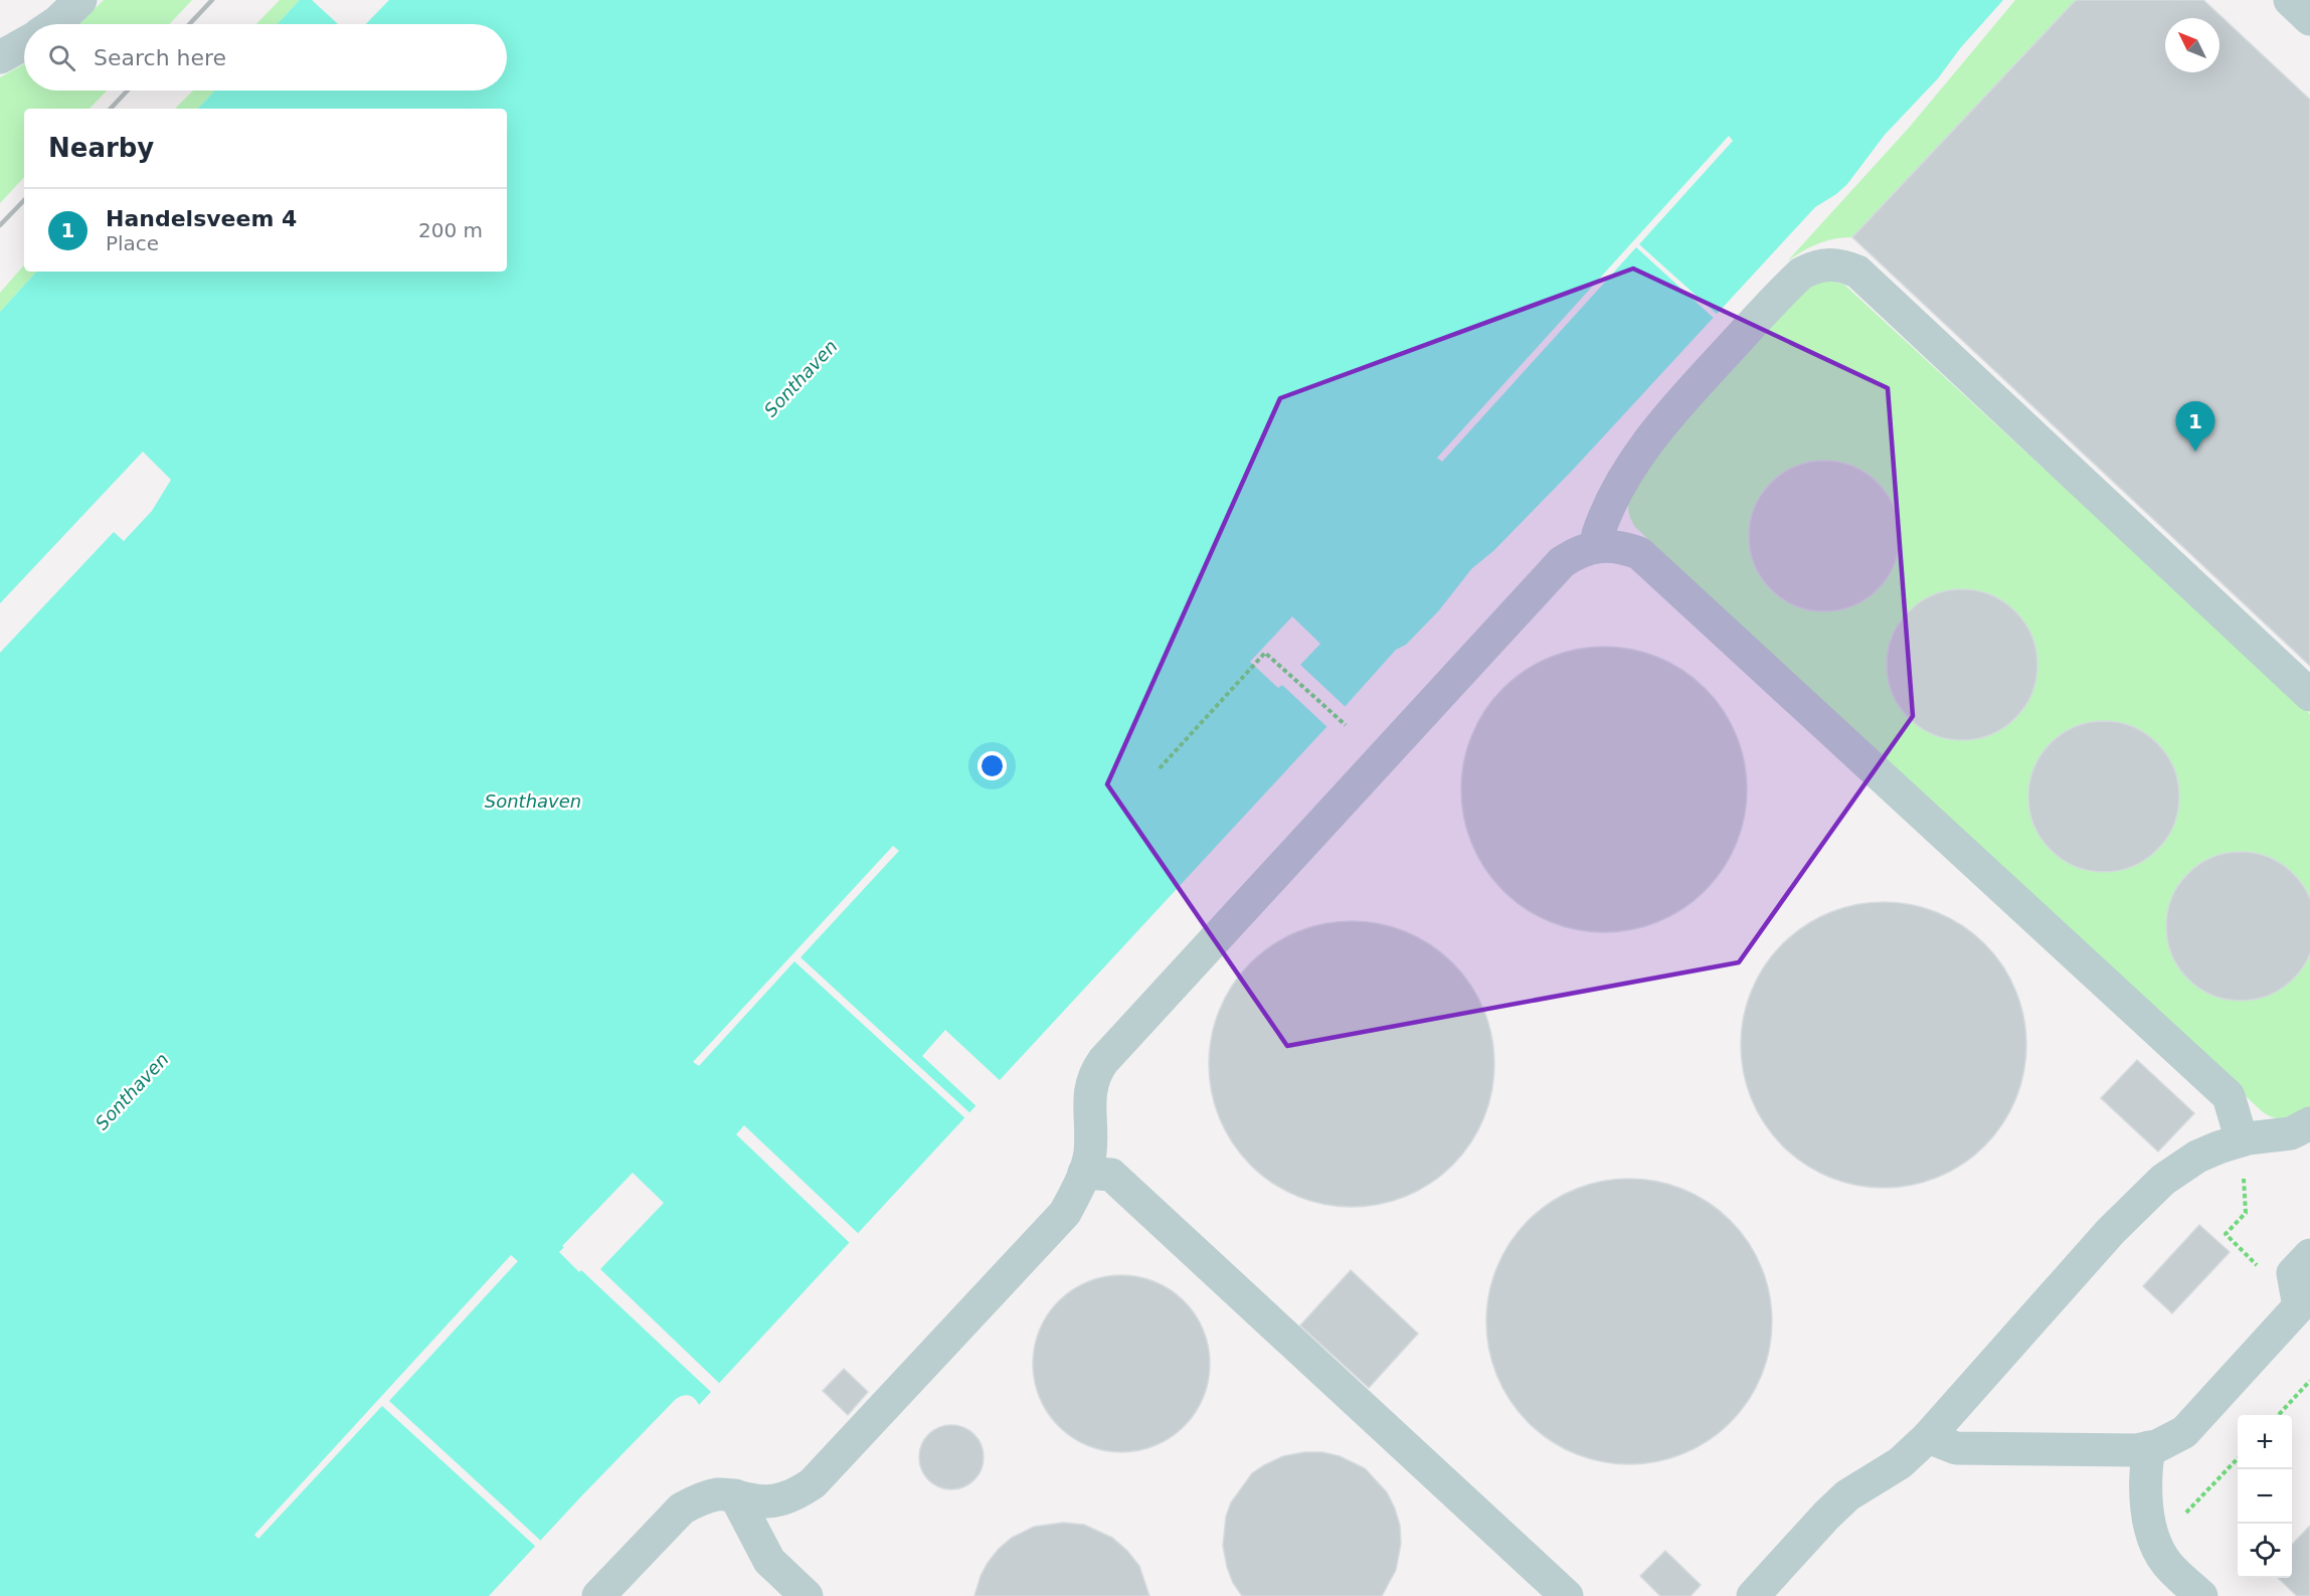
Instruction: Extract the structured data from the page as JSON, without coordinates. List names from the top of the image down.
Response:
{
  "water": ["Sonthaven"],
  "north": "top left",
  "page": {
    "search": "Search here",
    "heading": "Nearby",
    "list": [
      {
        "mark": "1",
        "name": "Handelsveem 4",
        "note": "Place",
        "value": "200 m"
      }
    ],
    "pins": "1",
    "map_buttons": ["+", "−"]
  }
}
